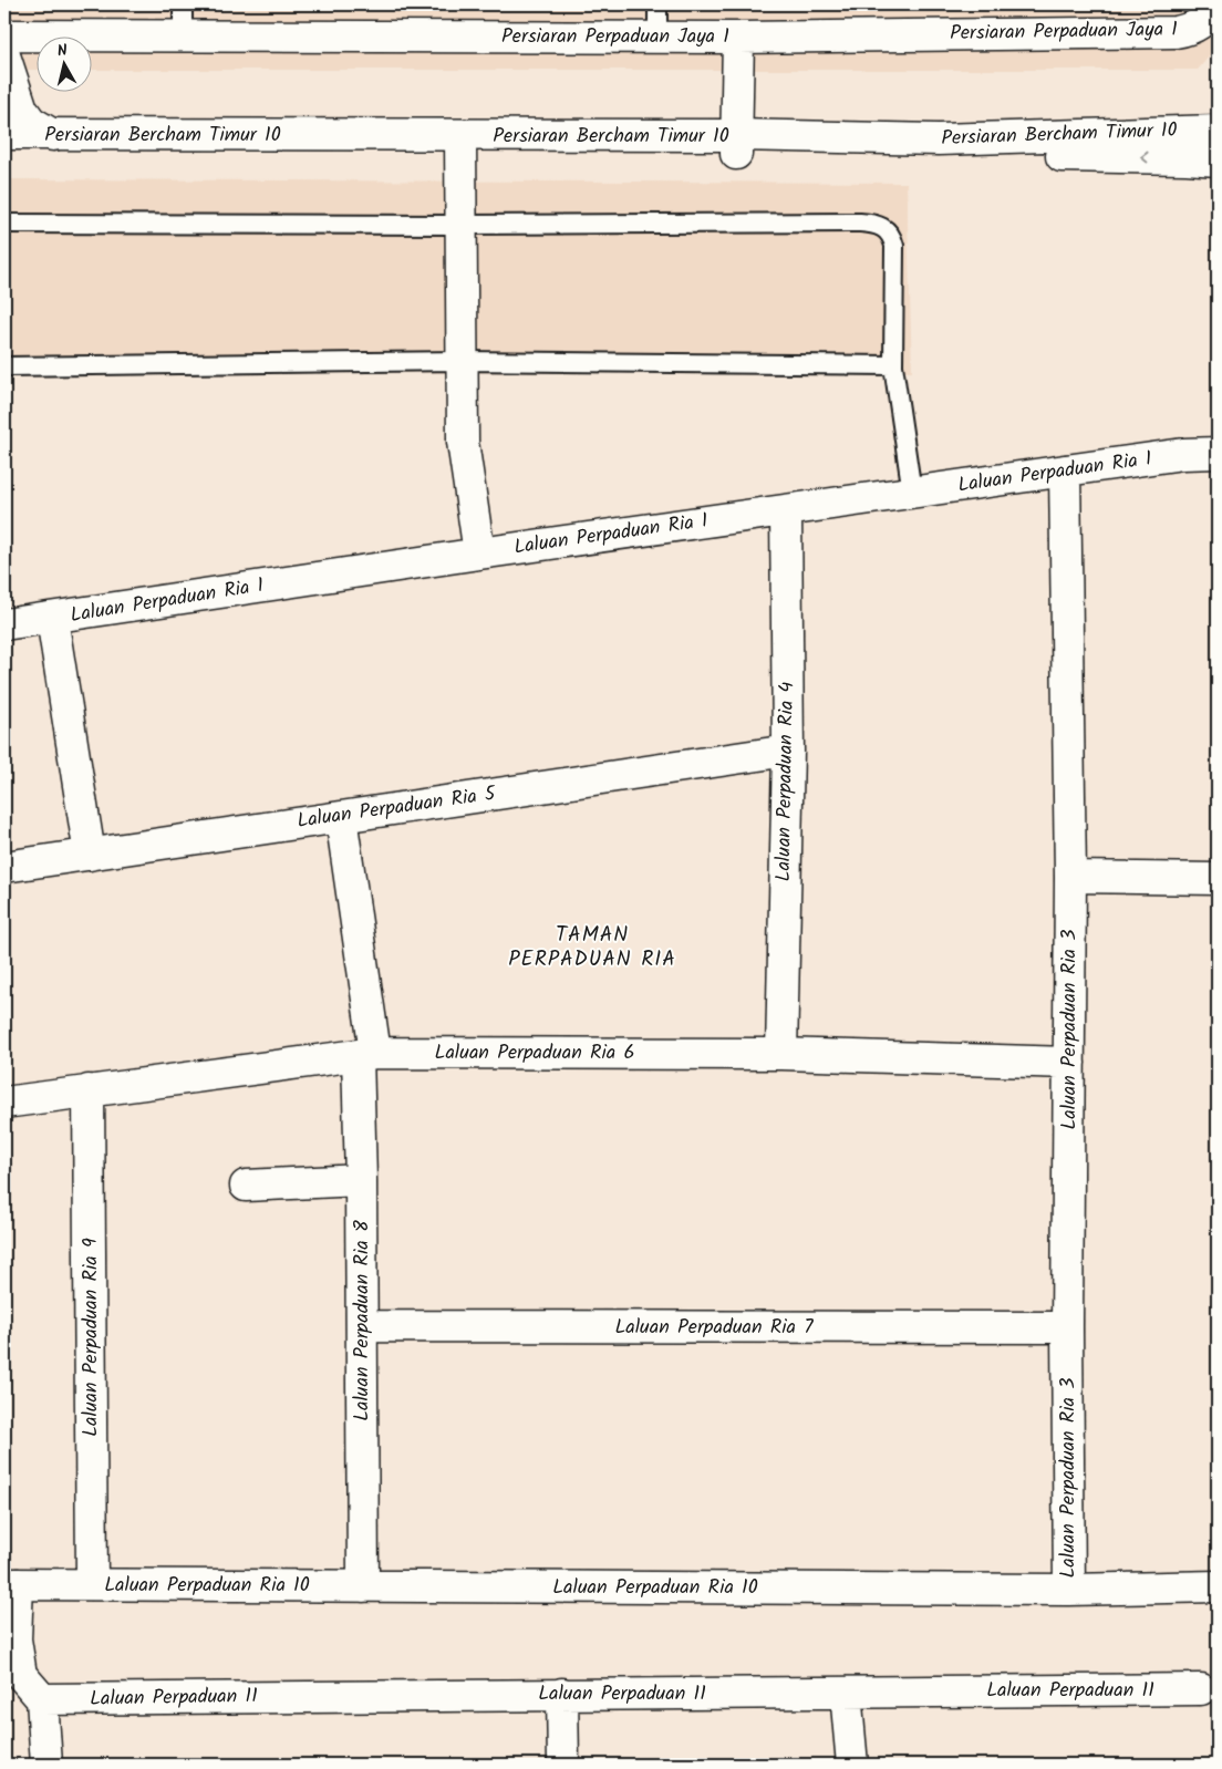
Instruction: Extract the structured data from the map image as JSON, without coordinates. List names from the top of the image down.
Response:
{
  "streets": {
    "street": [
      "Persiaran Perpaduan Jaya 1",
      "Persiaran Bercham Timur 10",
      "Laluan Perpaduan Ria 1",
      "Laluan Perpaduan Ria 4",
      "Laluan Perpaduan Ria 5",
      "Laluan Perpaduan Ria 3",
      "Laluan Perpaduan Ria 6",
      "Laluan Perpaduan Ria 8",
      "Laluan Perpaduan Ria 7",
      "Laluan Perpaduan Ria 9",
      "Laluan Perpaduan Ria 10",
      "Laluan Perpaduan 11"
    ]
  },
  "crossings": [
    ["Laluan Perpaduan Ria 1", "Laluan Perpaduan Ria 4"],
    ["Laluan Perpaduan Ria 1", "Laluan Perpaduan Ria 3"],
    ["Laluan Perpaduan Ria 4", "Laluan Perpaduan Ria 5"],
    ["Laluan Perpaduan Ria 4", "Laluan Perpaduan Ria 6"],
    ["Laluan Perpaduan Ria 5", "Laluan Perpaduan Ria 8"],
    ["Laluan Perpaduan Ria 3", "Laluan Perpaduan Ria 6"],
    ["Laluan Perpaduan Ria 3", "Laluan Perpaduan Ria 7"],
    ["Laluan Perpaduan Ria 3", "Laluan Perpaduan Ria 10"],
    ["Laluan Perpaduan Ria 6", "Laluan Perpaduan Ria 8"],
    ["Laluan Perpaduan Ria 6", "Laluan Perpaduan Ria 9"],
    ["Laluan Perpaduan Ria 8", "Laluan Perpaduan Ria 7"],
    ["Laluan Perpaduan Ria 8", "Laluan Perpaduan Ria 10"],
    ["Laluan Perpaduan Ria 9", "Laluan Perpaduan Ria 10"]
  ],
  "districts": ["TAMAN PERPADUAN RIA"],
  "north": "top"
}
